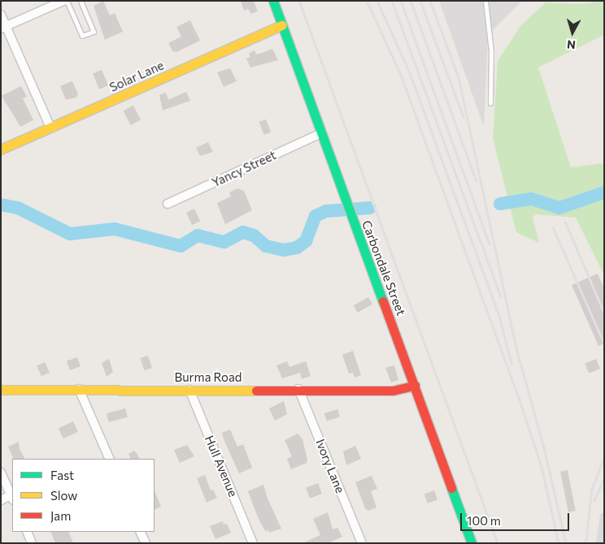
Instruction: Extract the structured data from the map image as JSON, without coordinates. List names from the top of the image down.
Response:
{
  "streets": {
    "street": [
      "Solar Lane",
      "Yancy Street",
      "Carbondale Street",
      "Burma Road",
      "Hull Avenue",
      "Ivory Lane"
    ]
  },
  "crossings": [
    ["Solar Lane", "Carbondale Street"],
    ["Yancy Street", "Carbondale Street"],
    ["Carbondale Street", "Burma Road"],
    ["Burma Road", "Hull Avenue"],
    ["Burma Road", "Ivory Lane"]
  ],
  "legend": ["Fast", "Slow", "Jam"],
  "scale_bar": "100 m",
  "north": "bottom"
}
